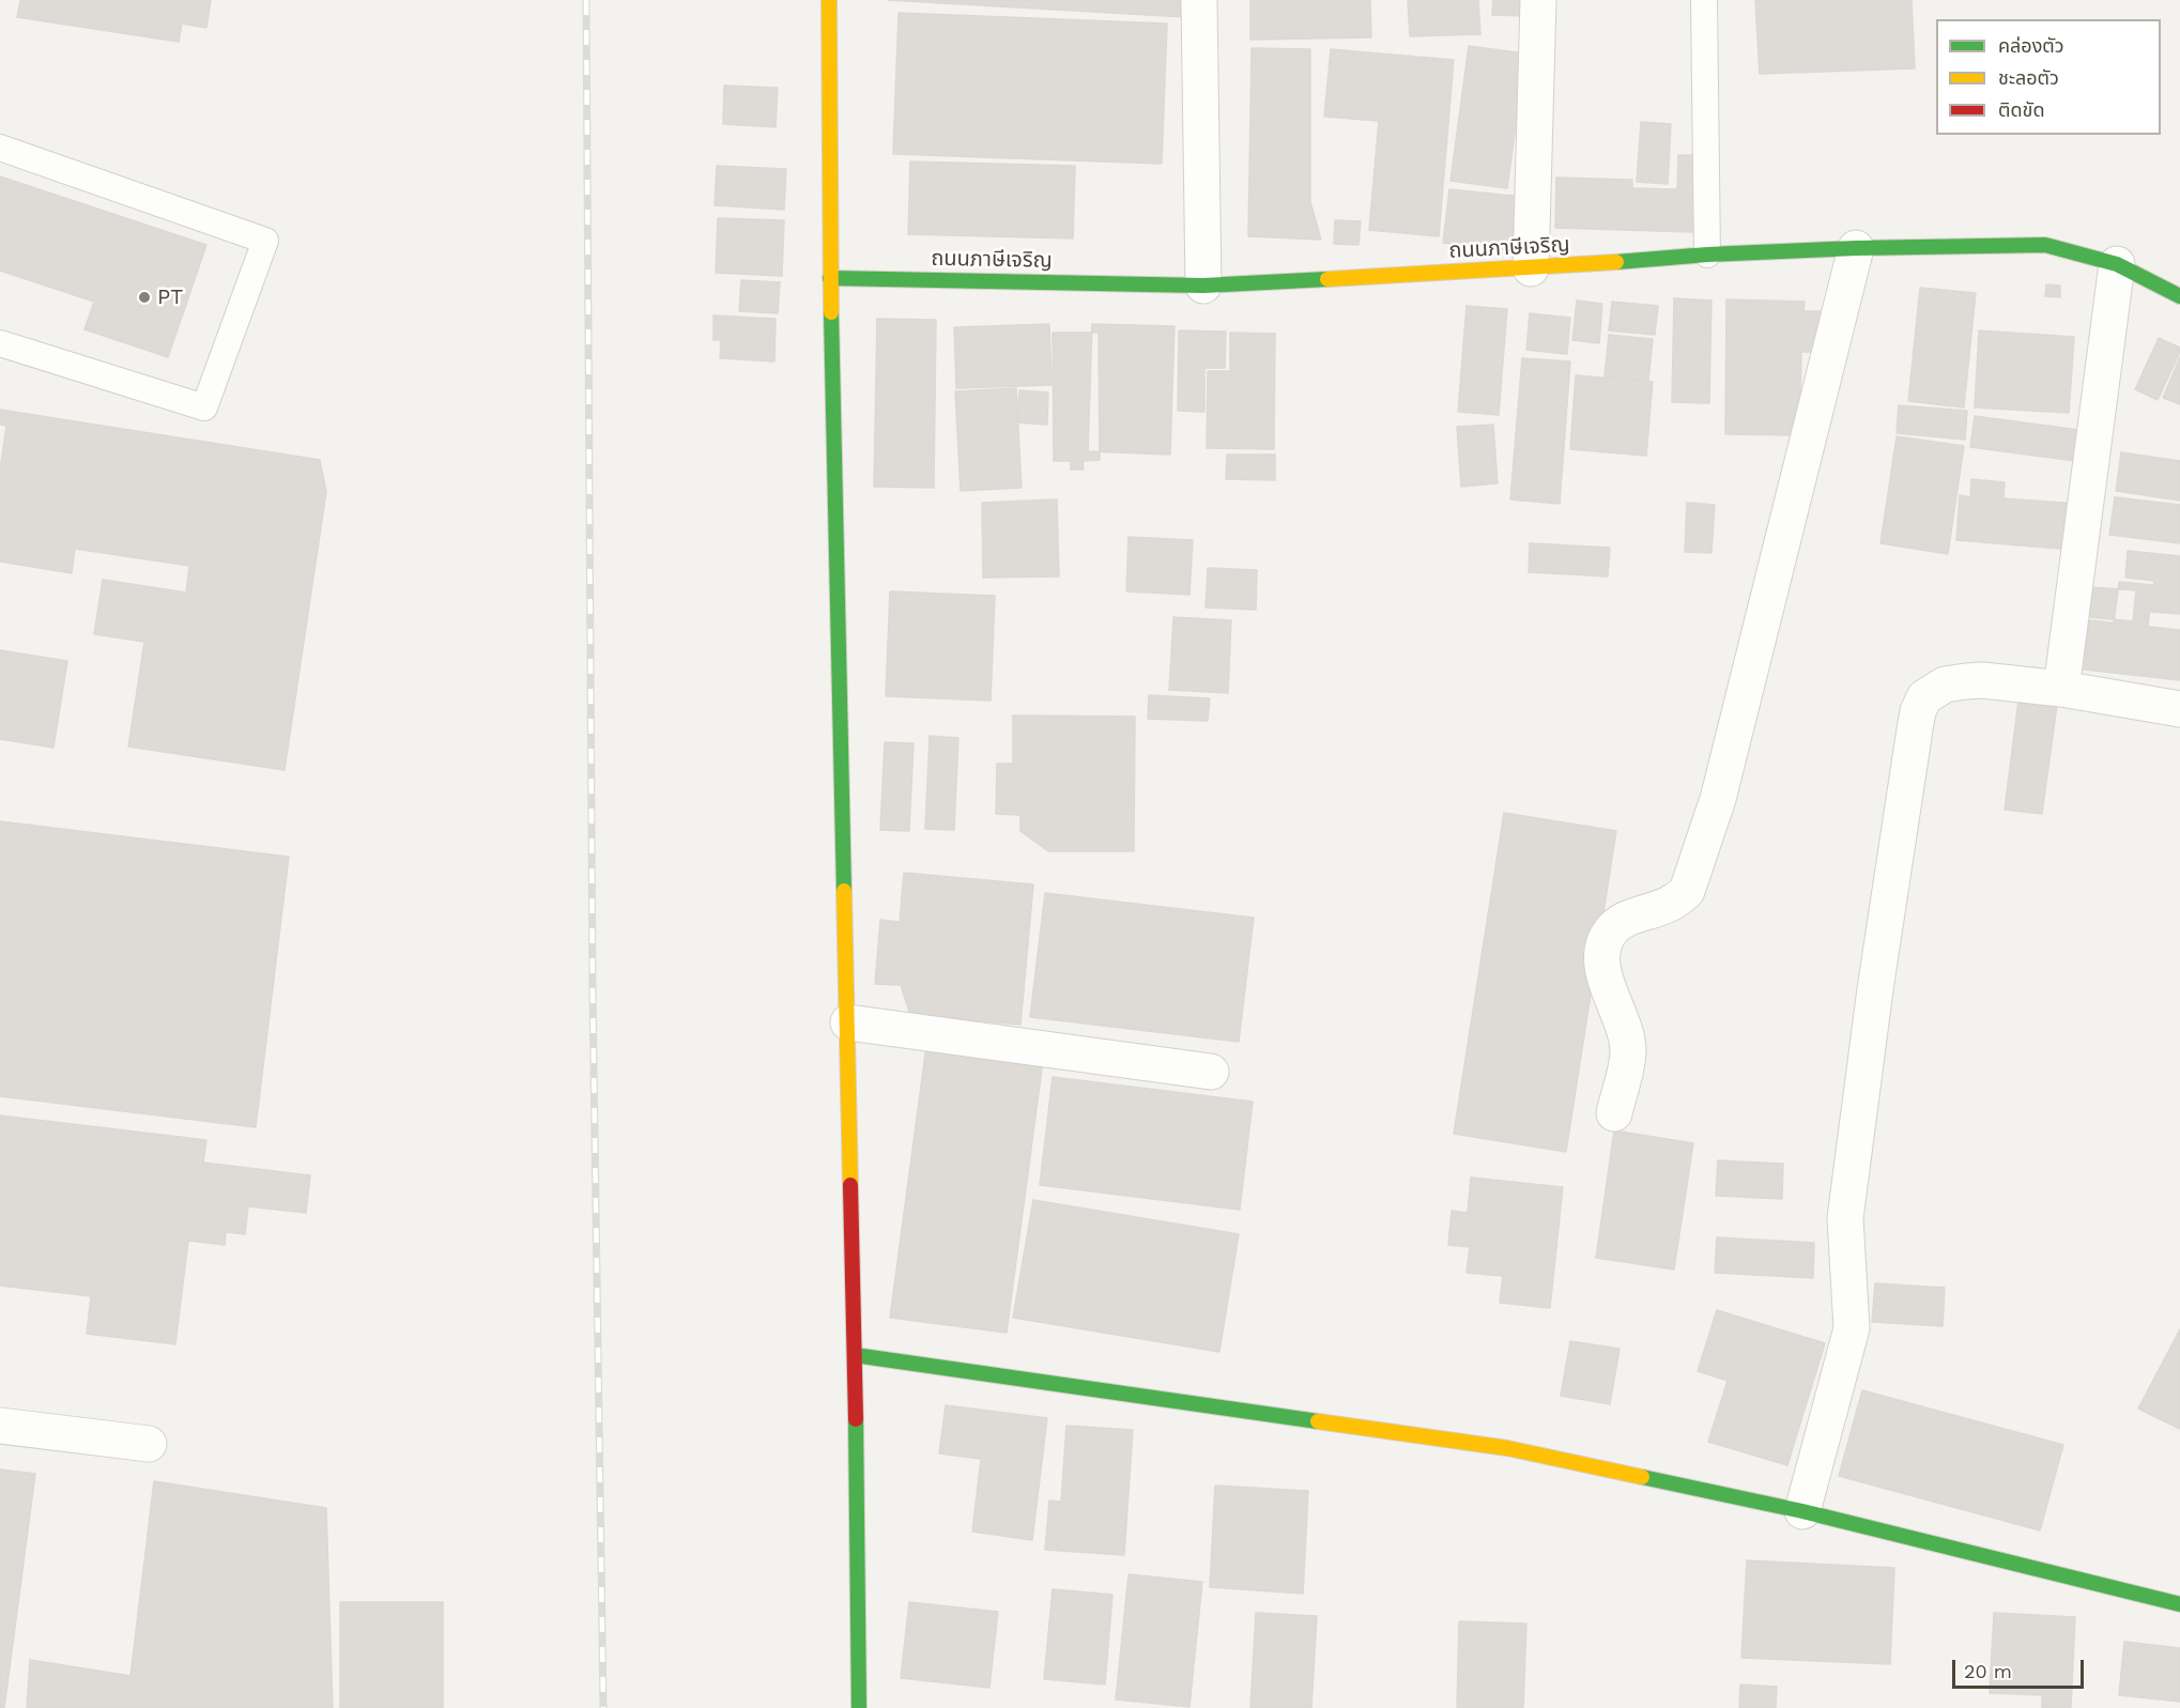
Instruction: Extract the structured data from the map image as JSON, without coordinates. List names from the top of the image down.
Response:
{
  "streets": {
    "street": ["ถนนภาษีเจริญ"]
  },
  "places": ["PT"],
  "legend": ["คล่องตัว", "ชะลอตัว", "ติดขัด"],
  "scale_bar": "20 m"
}
